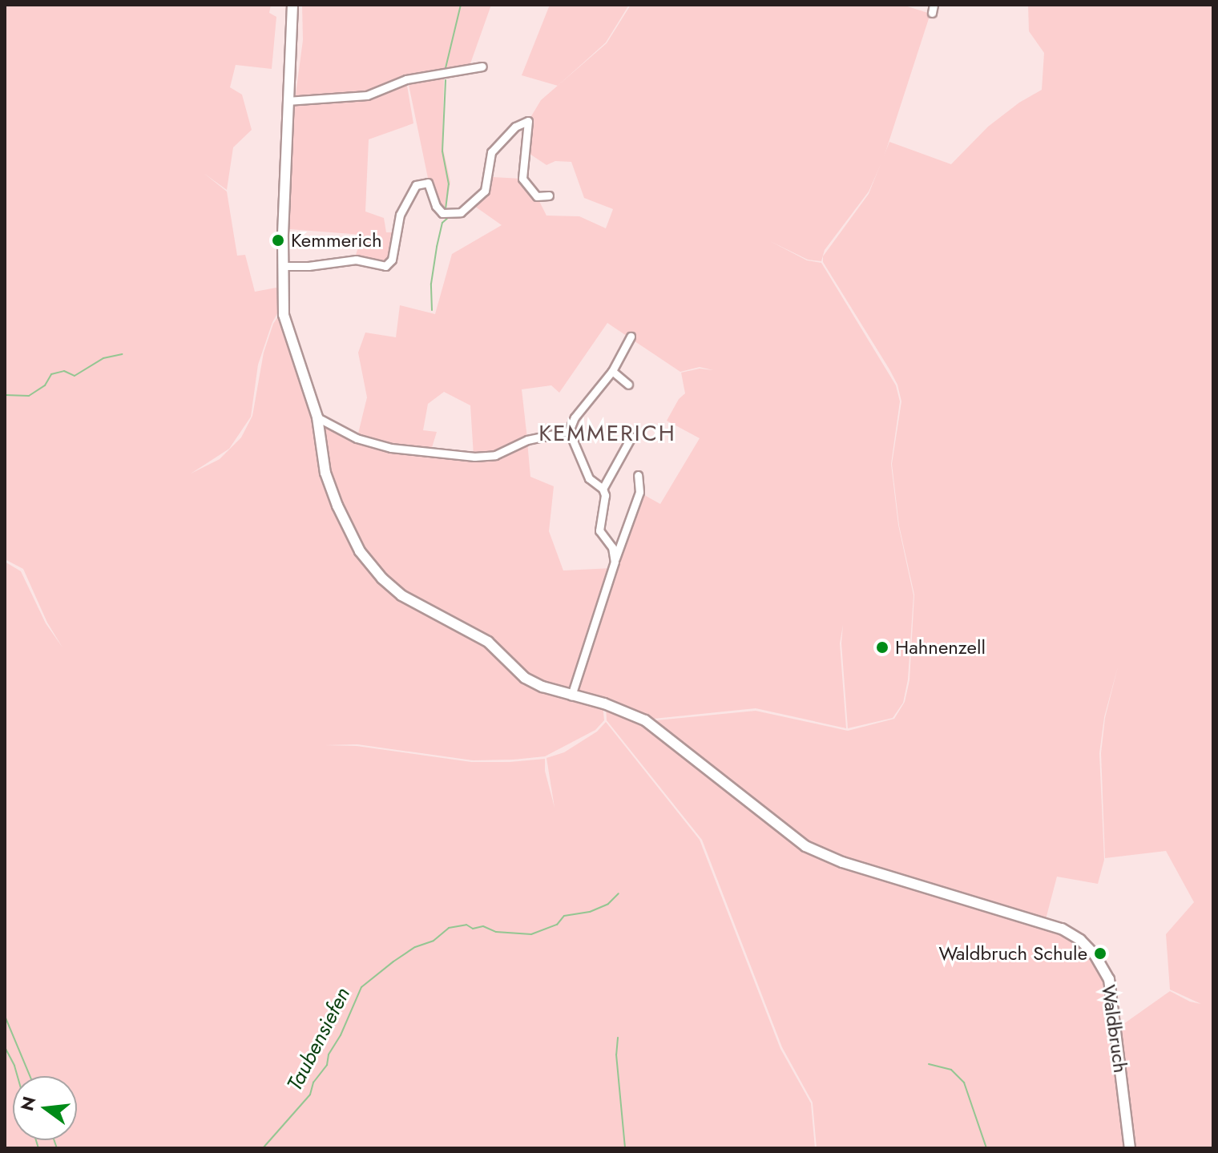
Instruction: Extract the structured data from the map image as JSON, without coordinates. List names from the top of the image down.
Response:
{
  "streets": {
    "street": ["Waldbruch"]
  },
  "districts": ["KEMMERICH"],
  "water": ["Taubensiefen"],
  "places": ["Kemmerich", "Hahnenzell", "Waldbruch Schule"],
  "north": "left"
}
